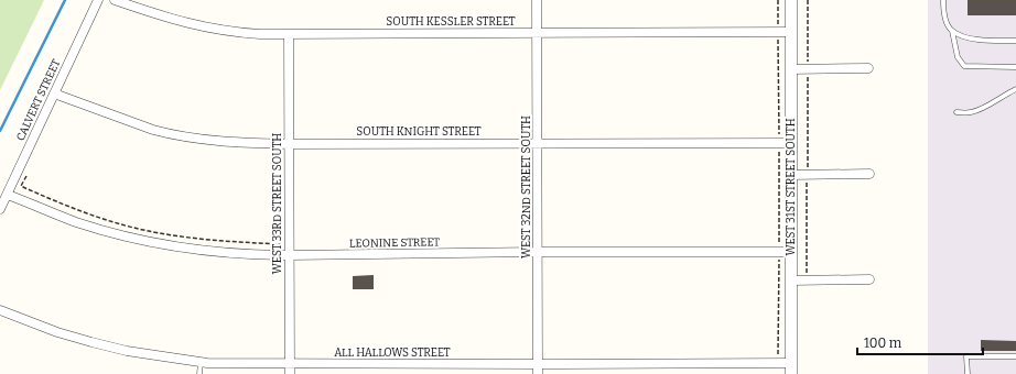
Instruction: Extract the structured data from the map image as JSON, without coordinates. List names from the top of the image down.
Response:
{
  "streets": {
    "street": [
      "SOUTH KESSLER STREET",
      "CALVERT STREET",
      "SOUTH KNIGHT STREET",
      "WEST 32ND STREET SOUTH",
      "WEST 31ST STREET SOUTH",
      "WEST 33RD STREET SOUTH",
      "LEONINE STREET",
      "ALL HALLOWS STREET"
    ]
  },
  "crossings": [
    ["SOUTH KESSLER STREET", "WEST 32ND STREET SOUTH"],
    ["SOUTH KESSLER STREET", "WEST 31ST STREET SOUTH"],
    ["SOUTH KESSLER STREET", "WEST 33RD STREET SOUTH"],
    ["CALVERT STREET", "SOUTH KNIGHT STREET"],
    ["CALVERT STREET", "LEONINE STREET"],
    ["SOUTH KNIGHT STREET", "WEST 32ND STREET SOUTH"],
    ["SOUTH KNIGHT STREET", "WEST 31ST STREET SOUTH"],
    ["SOUTH KNIGHT STREET", "WEST 33RD STREET SOUTH"],
    ["WEST 32ND STREET SOUTH", "LEONINE STREET"],
    ["WEST 32ND STREET SOUTH", "ALL HALLOWS STREET"],
    ["WEST 31ST STREET SOUTH", "LEONINE STREET"],
    ["WEST 31ST STREET SOUTH", "ALL HALLOWS STREET"],
    ["WEST 33RD STREET SOUTH", "LEONINE STREET"],
    ["WEST 33RD STREET SOUTH", "ALL HALLOWS STREET"]
  ],
  "scale_bar": "100 m"
}
